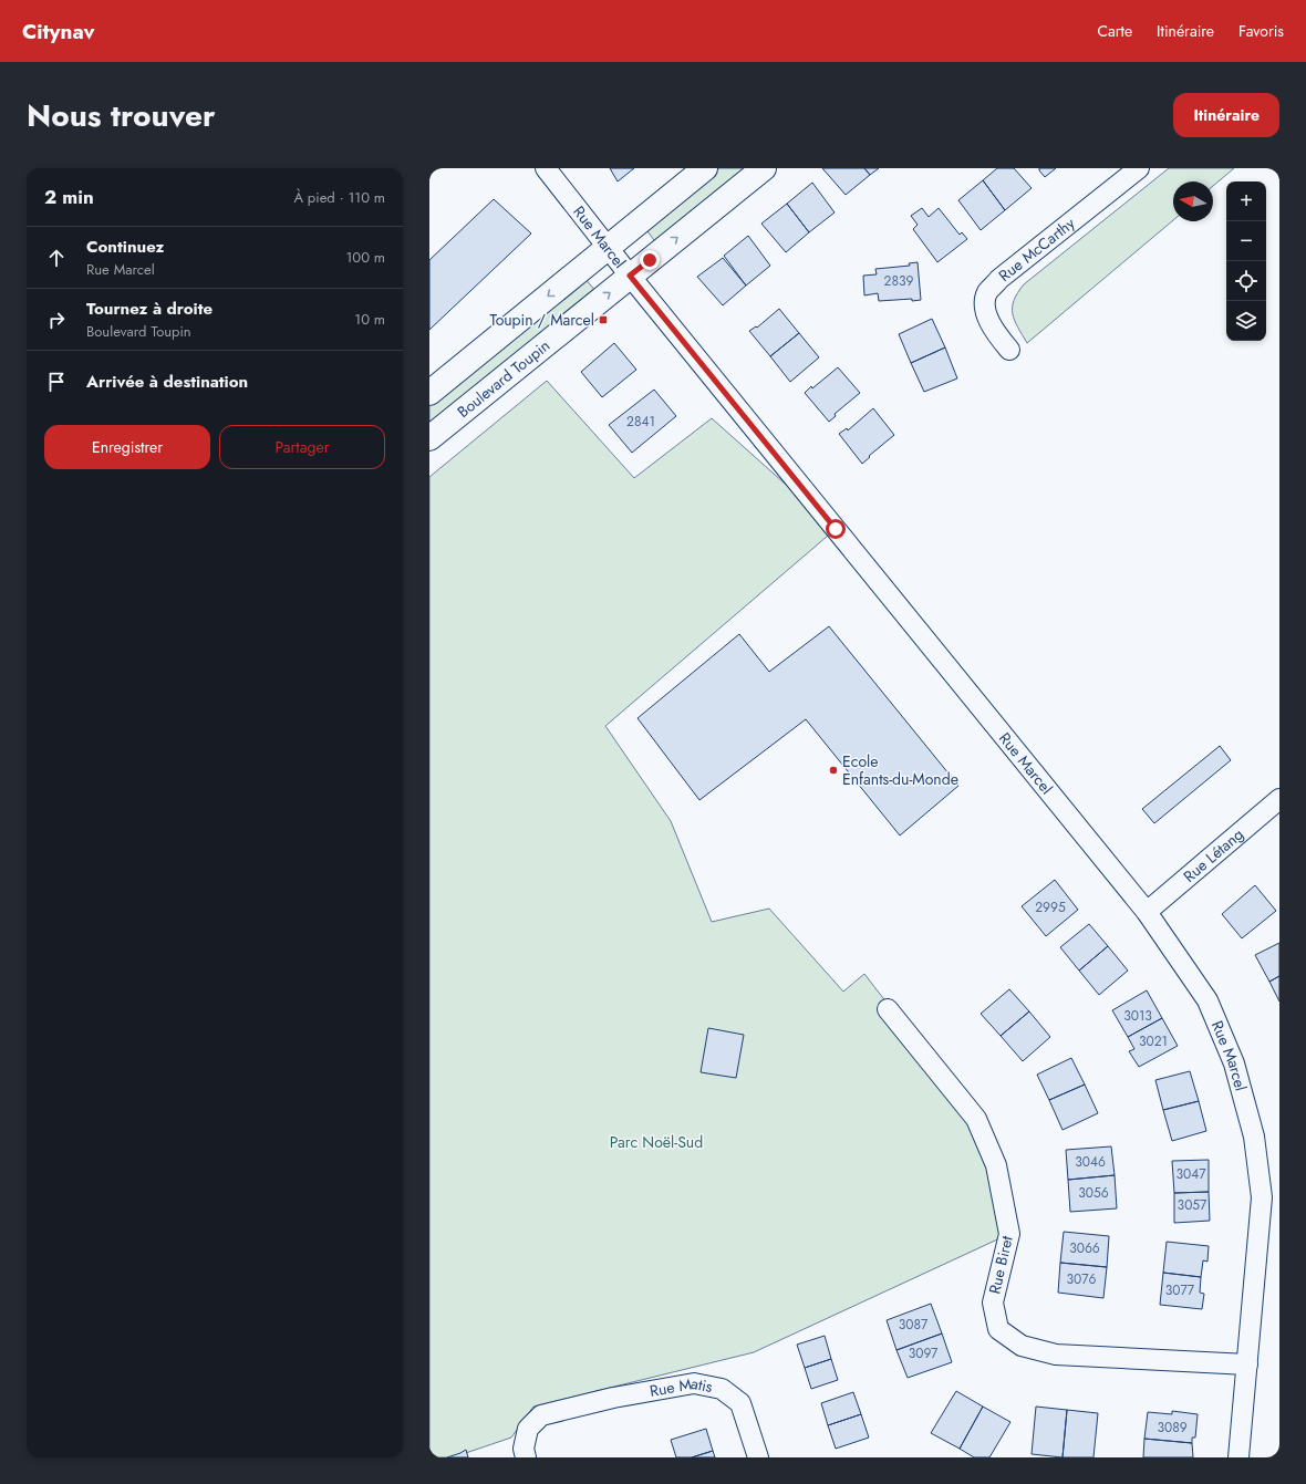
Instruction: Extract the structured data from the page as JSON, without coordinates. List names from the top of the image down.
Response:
{
  "streets": {
    "street": [
      "Rue Marcel",
      "Rue McCarthy",
      "Boulevard Toupin",
      "Rue Létang",
      "Rue Biret",
      "Rue Matis"
    ]
  },
  "crossings": [
    ["Rue Marcel", "Boulevard Toupin"],
    ["Rue Marcel", "Rue Létang"],
    ["Rue Marcel", "Rue Biret"]
  ],
  "parks": ["Parc Noël-Sud"],
  "places": {
    "transit": ["Toupin / Marcel"],
    "other": ["Ecole Enfants-du-Monde"]
  },
  "house_numbers": [
    "2839",
    "2841",
    "2995",
    "3013",
    "3021",
    "3046",
    "3047",
    "3056",
    "3057",
    "3066",
    "3076",
    "3077",
    "3087",
    "3097",
    "3089"
  ],
  "north": "left",
  "page": {
    "header": "Citynav",
    "nav": ["Carte", "Itinéraire", "Favoris"],
    "title": "Nous trouver",
    "buttons": [
      "Itinéraire",
      ["Enregistrer", "Partager"]
    ],
    "heading": ["2 min", "À pied · 110 m"],
    "map_buttons": ["+", "−"],
    "list": [
      ["Continuez", "Rue Marcel", "100 m"],
      ["Tournez à droite", "Boulevard Toupin", "10 m"],
      "Arrivée à destination"
    ]
  }
}
